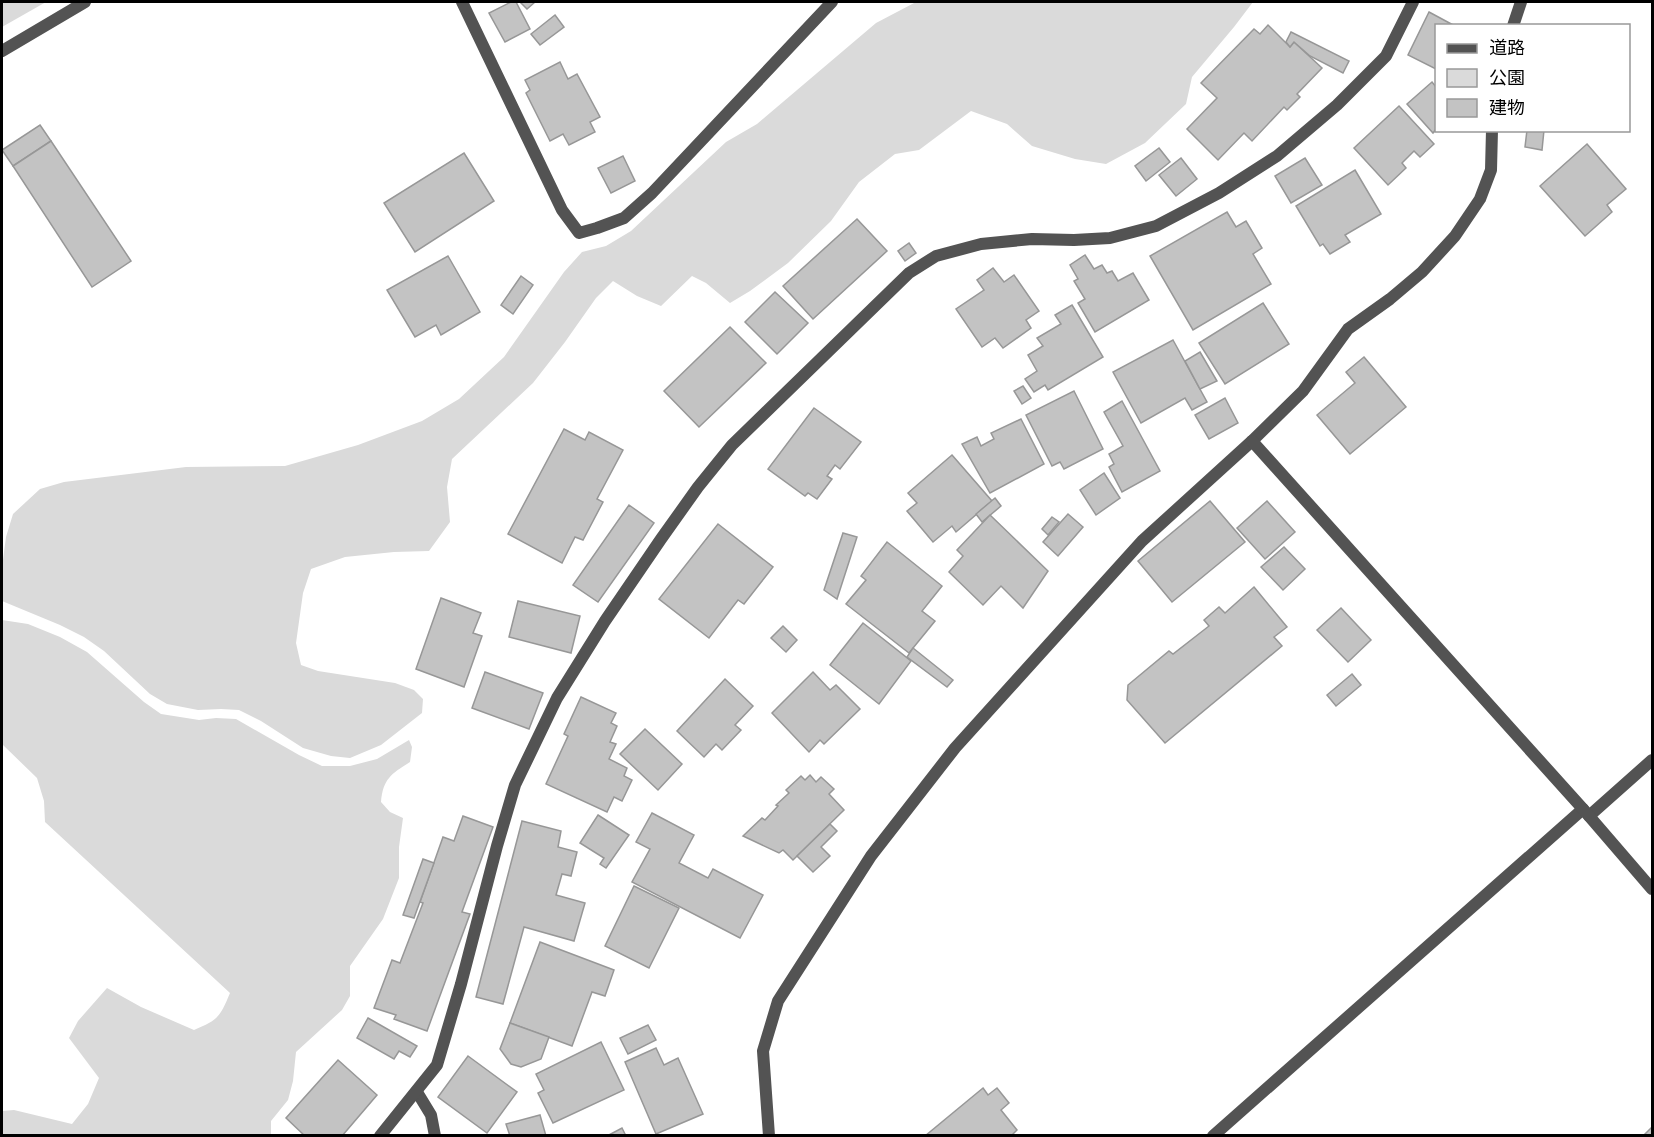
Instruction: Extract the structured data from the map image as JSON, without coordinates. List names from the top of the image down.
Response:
{
  "legend": ["道路", "公園", "建物"]
}
